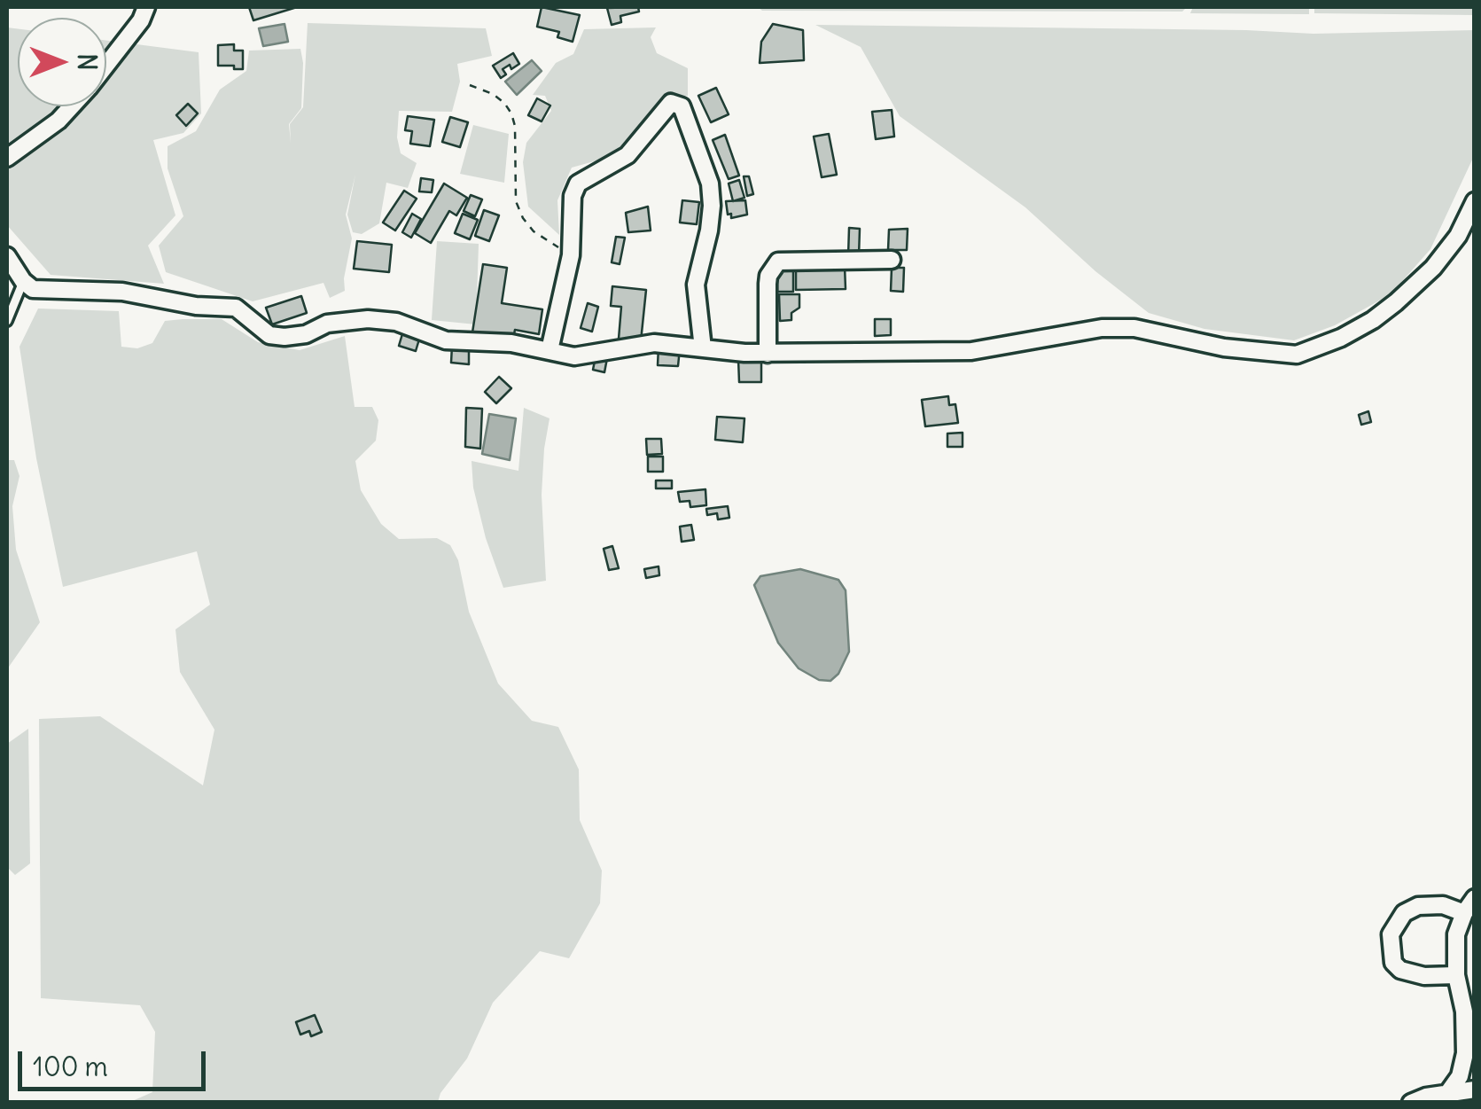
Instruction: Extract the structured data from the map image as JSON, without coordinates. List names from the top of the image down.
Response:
{
  "scale_bar": "100 m",
  "north": "right"
}
